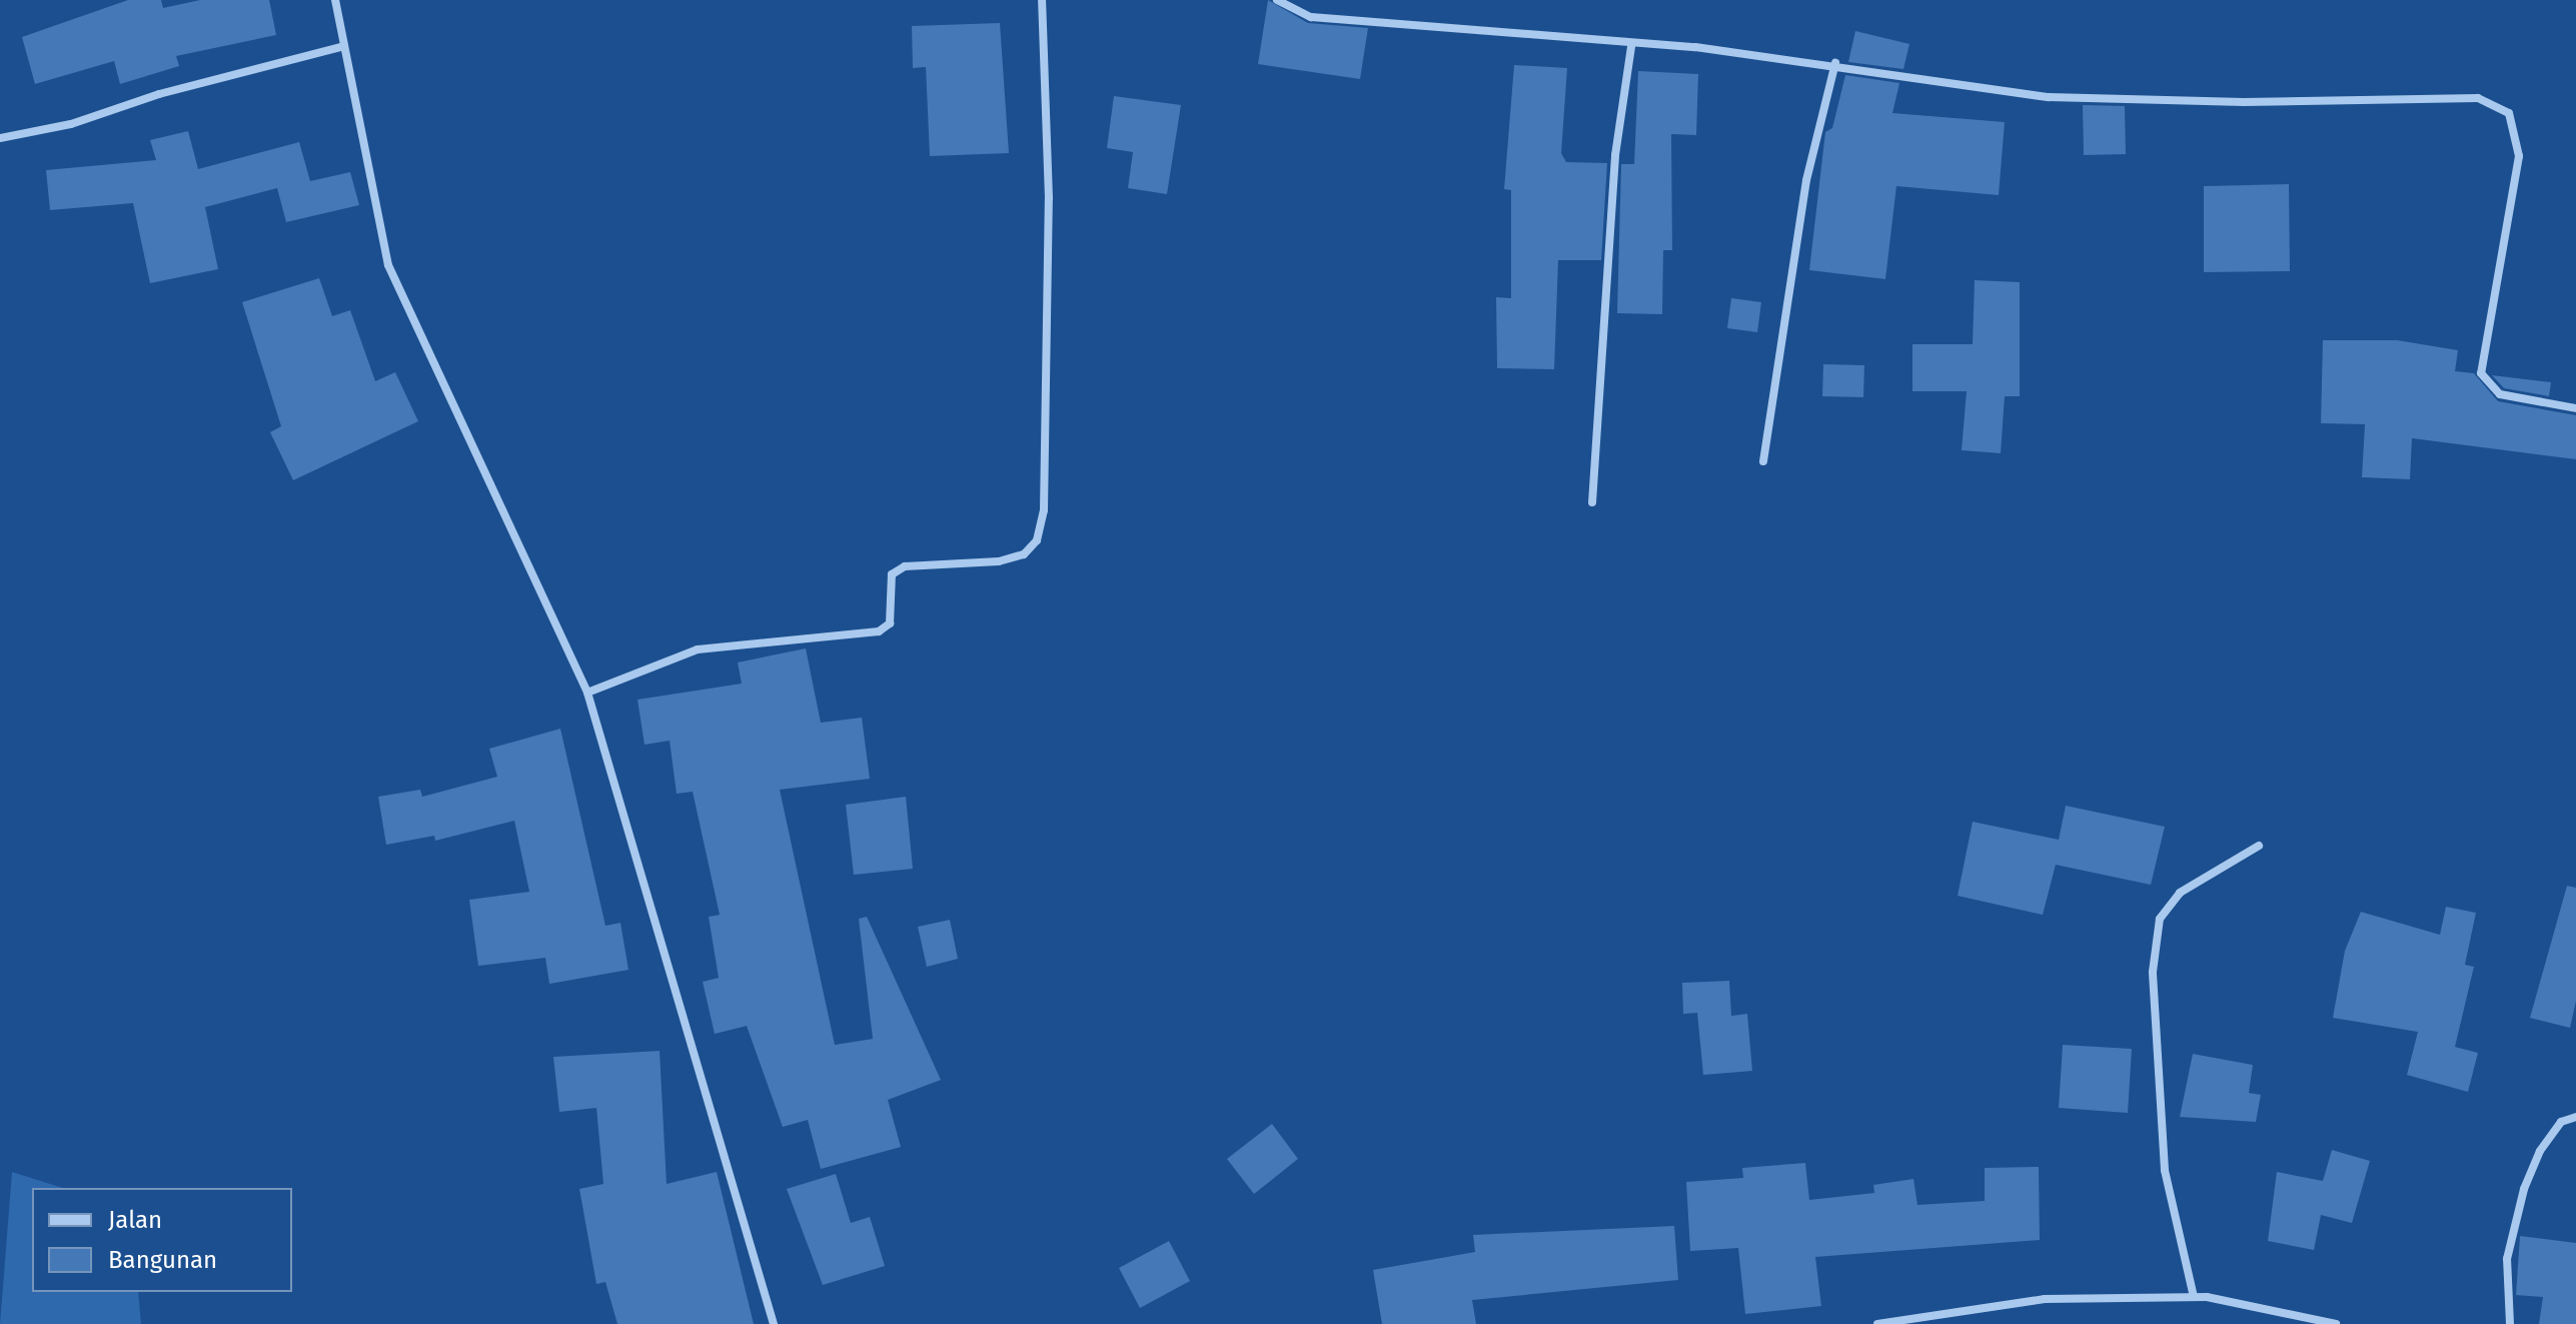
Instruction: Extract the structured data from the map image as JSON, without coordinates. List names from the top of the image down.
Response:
{
  "legend": ["Jalan", "Bangunan"]
}
